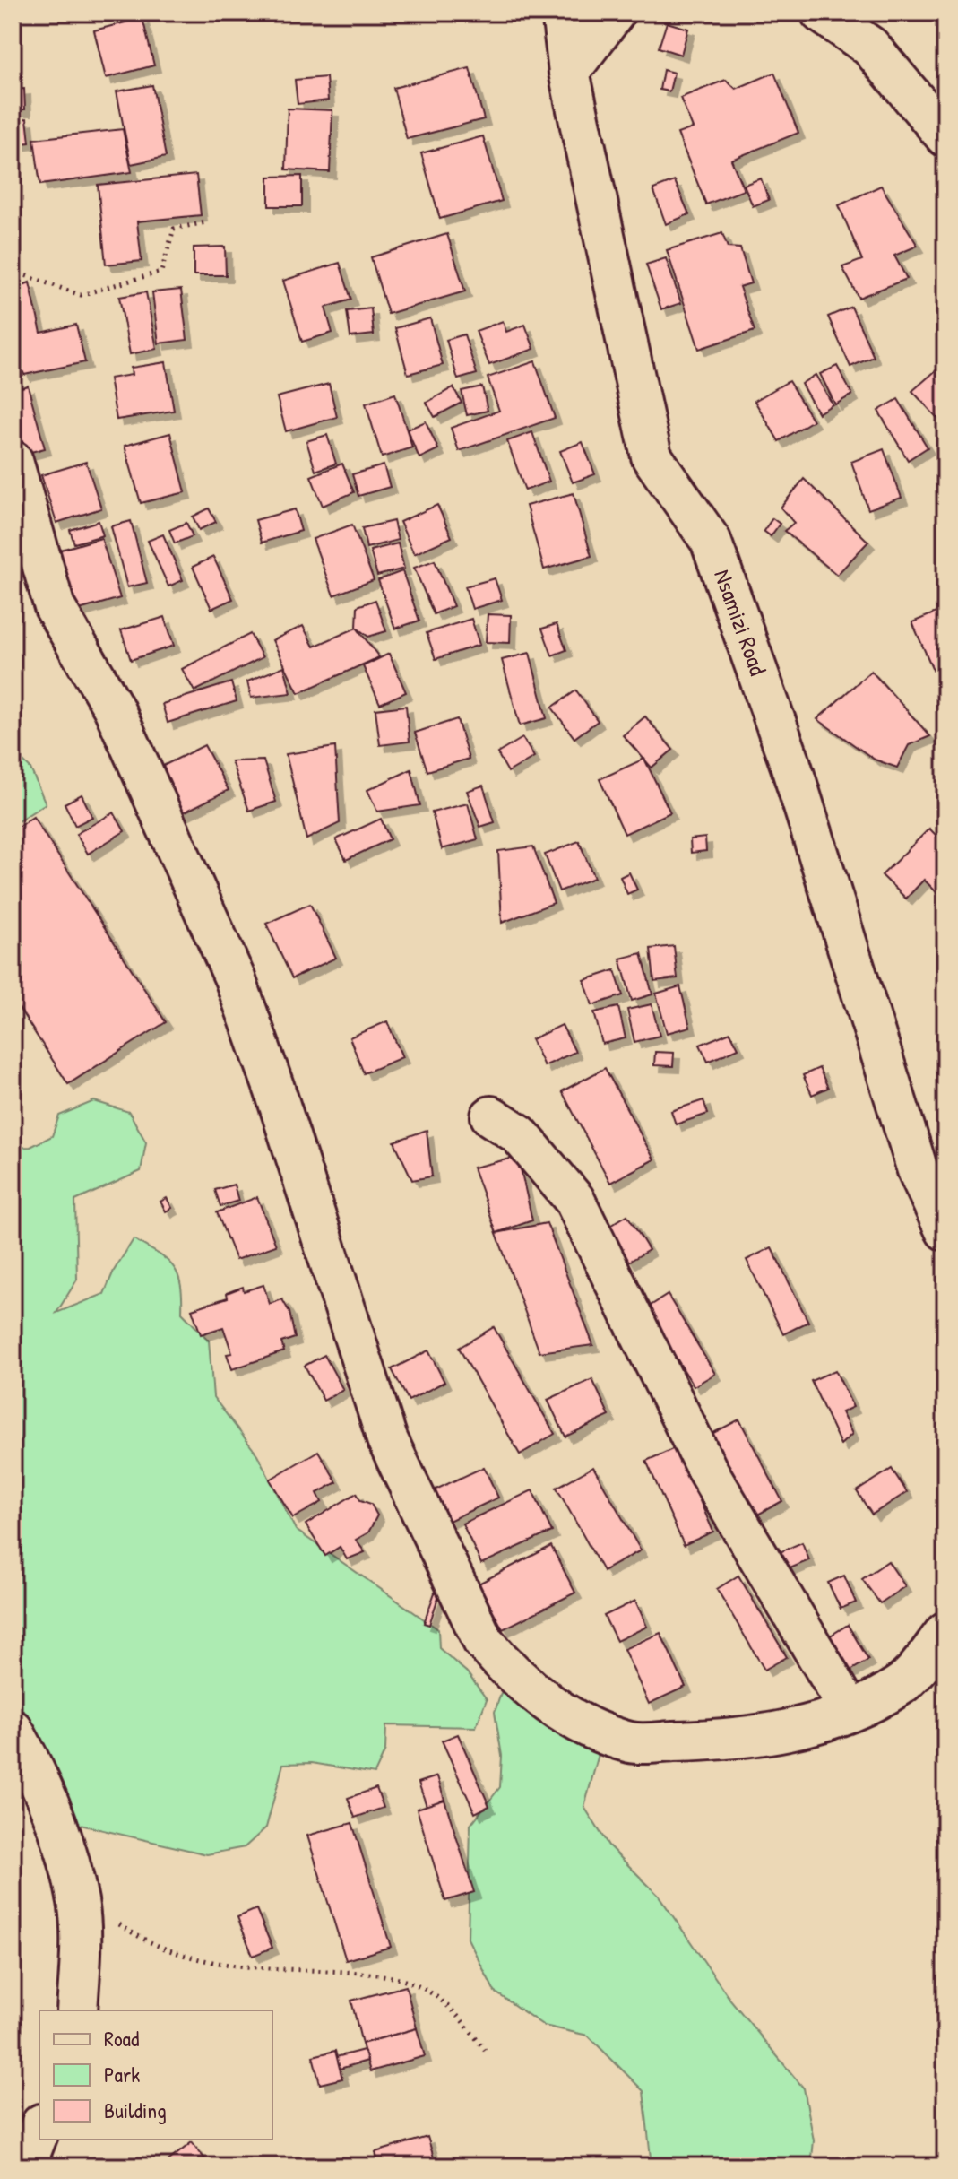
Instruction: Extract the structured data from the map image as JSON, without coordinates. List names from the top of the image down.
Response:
{
  "streets": {
    "street": ["Nsamizi Road"]
  },
  "legend": ["Road", "Park", "Building"]
}
